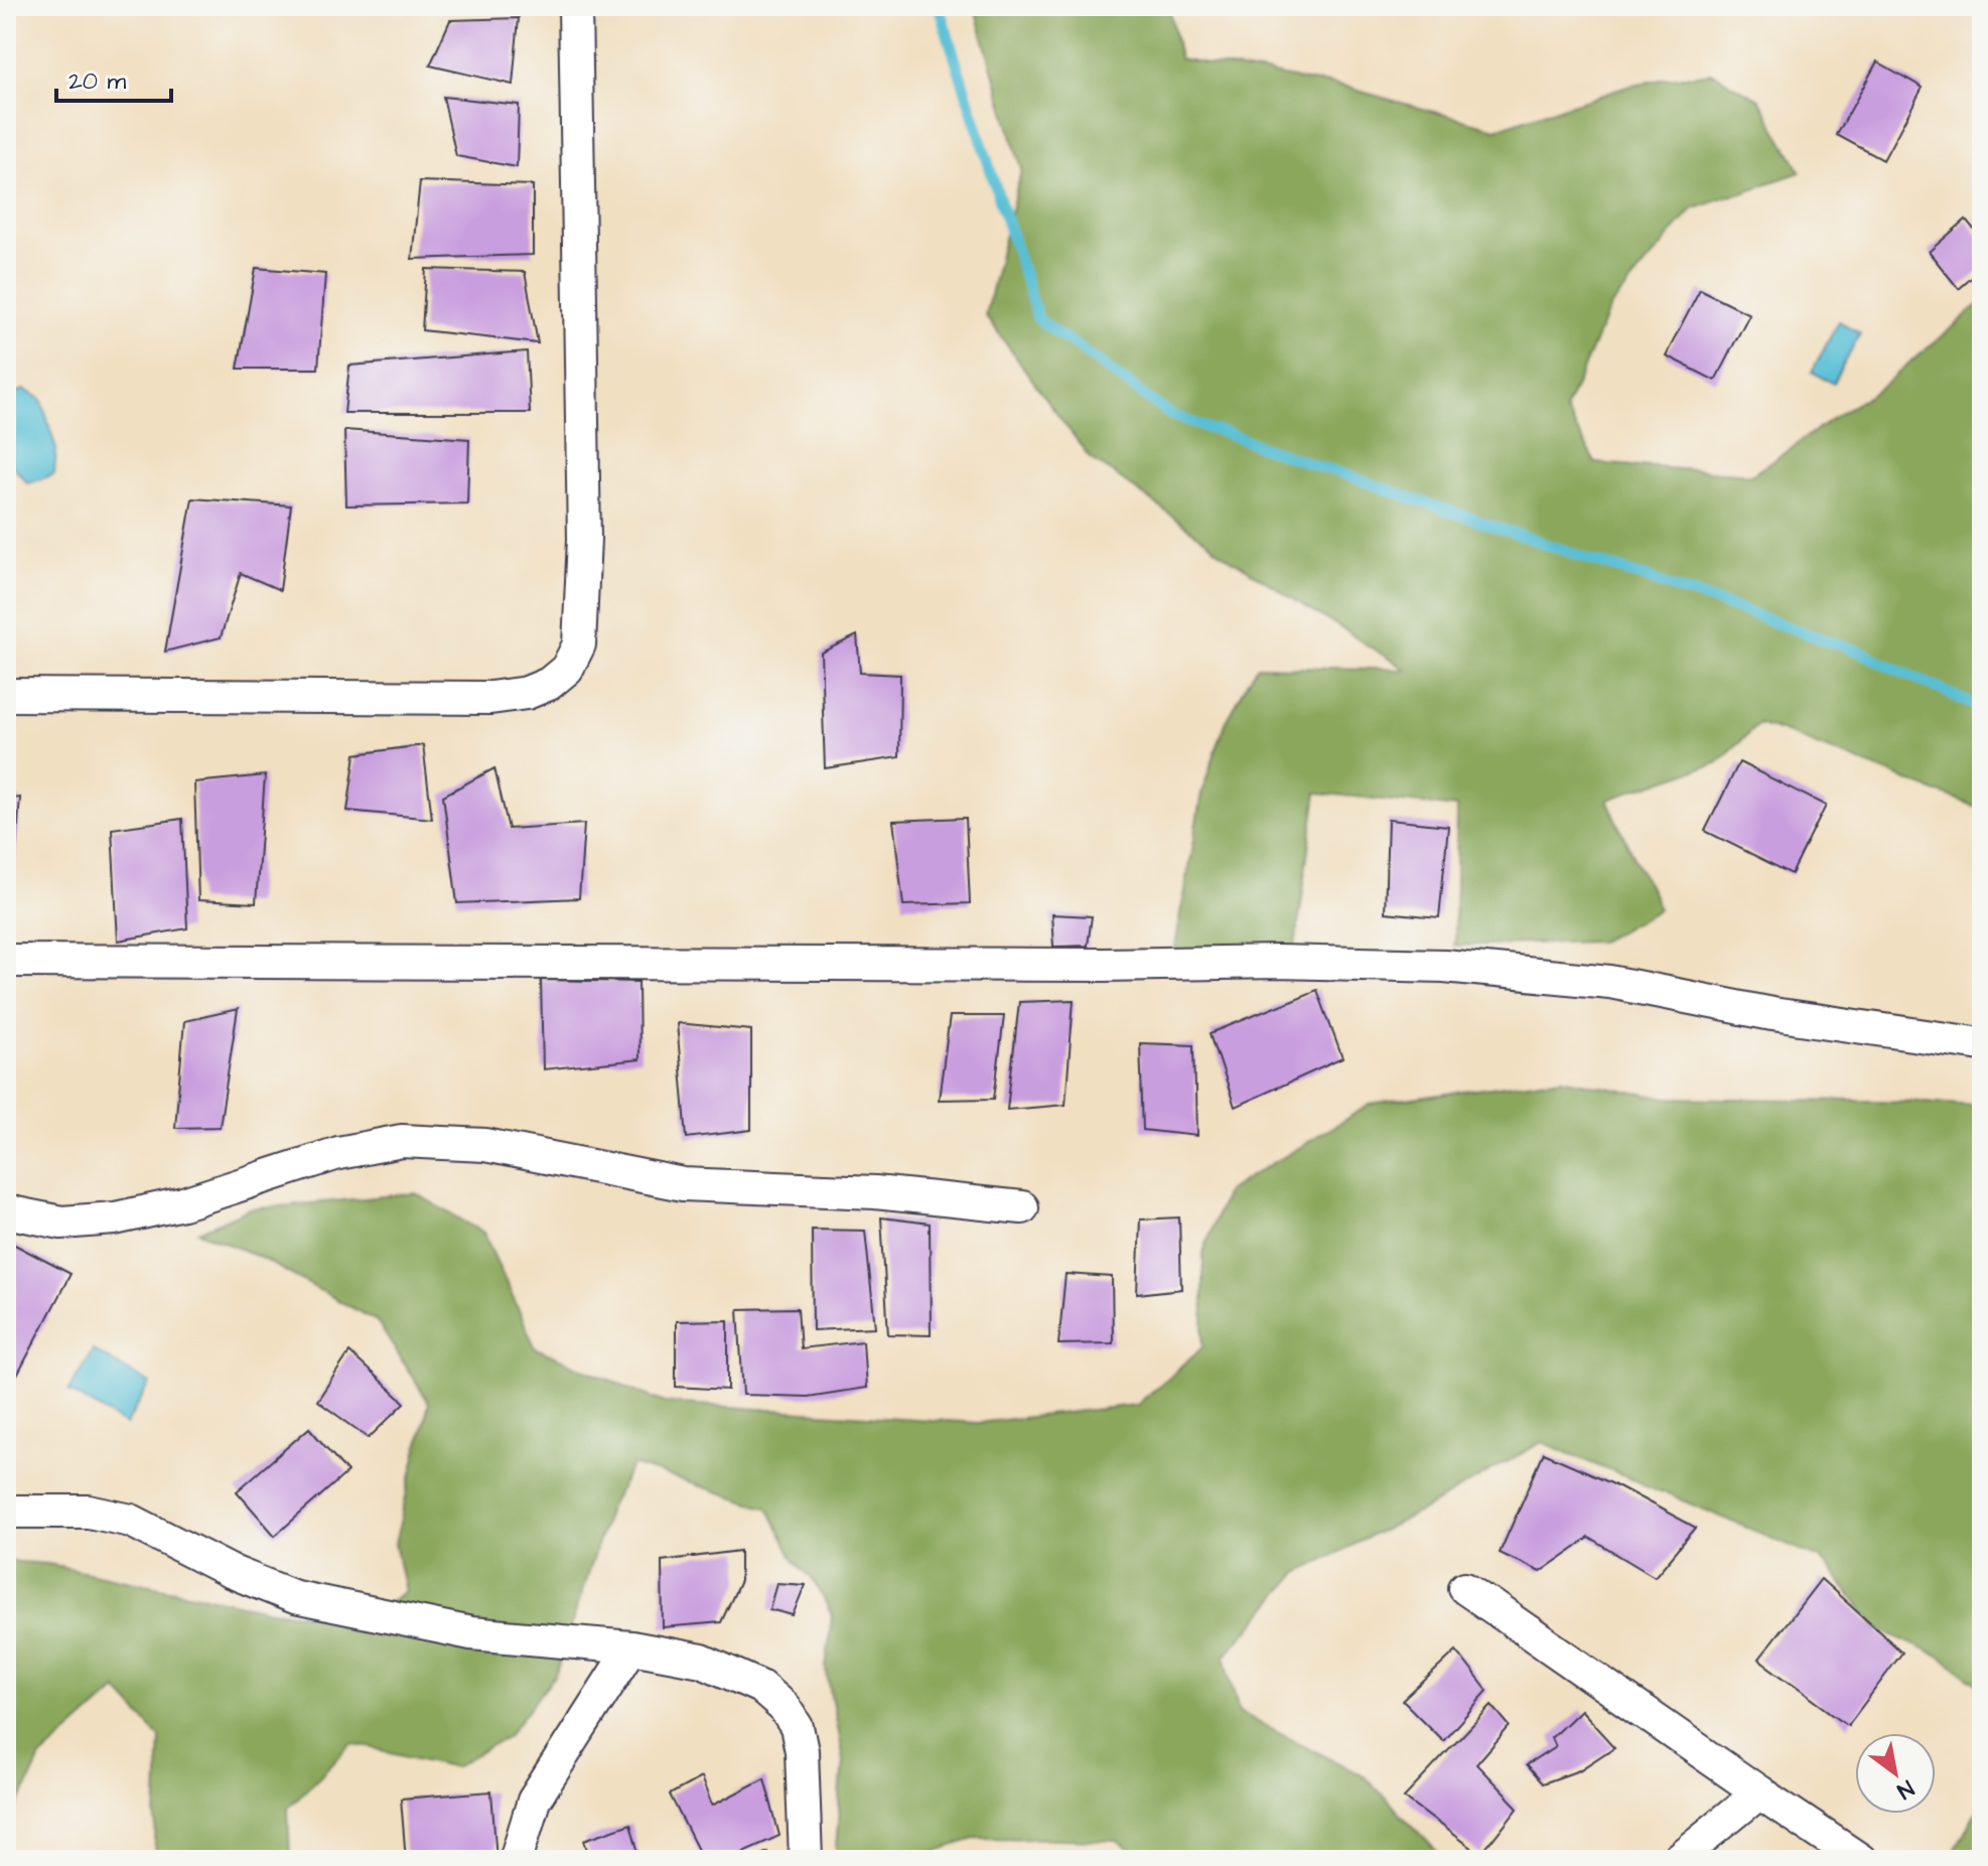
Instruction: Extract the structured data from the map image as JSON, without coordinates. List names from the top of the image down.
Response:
{
  "scale_bar": "20 m",
  "north": "bottom right"
}
